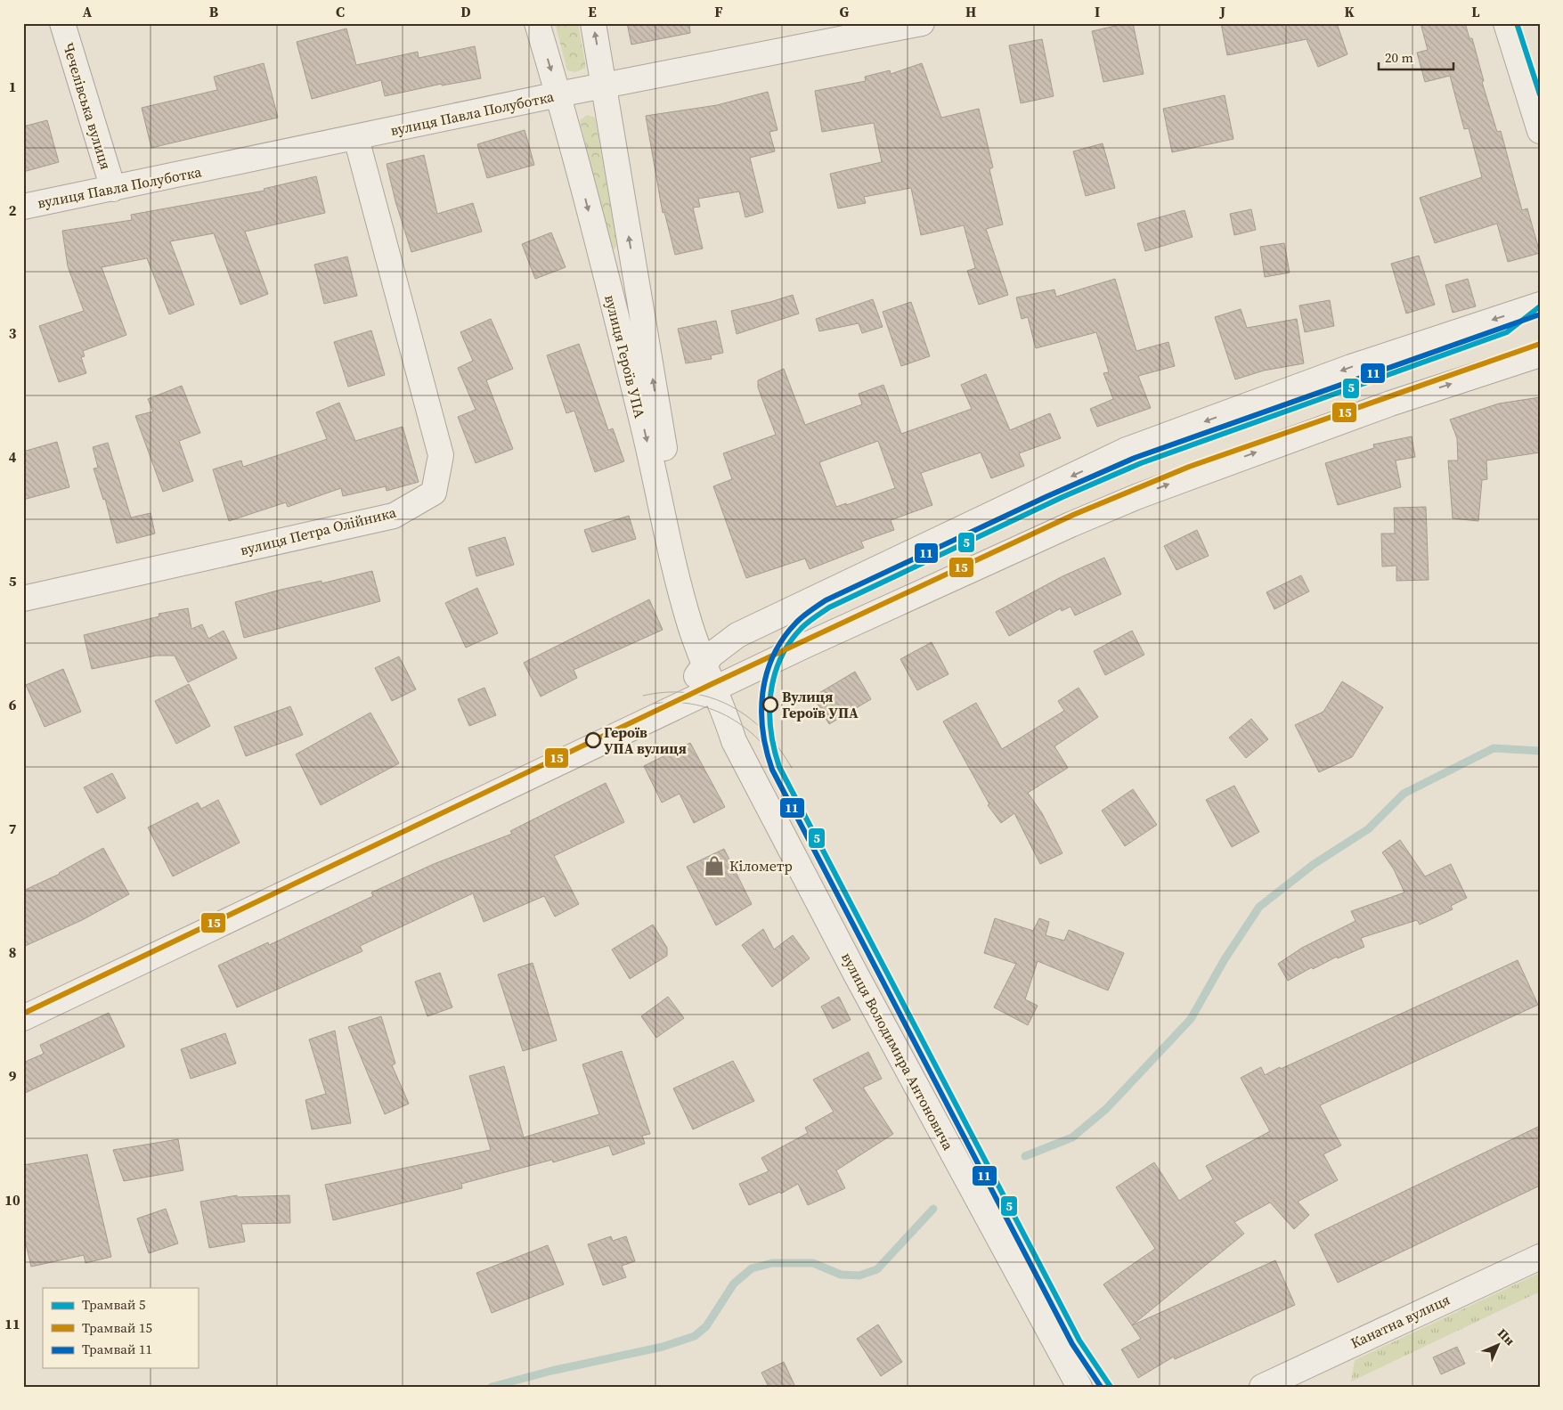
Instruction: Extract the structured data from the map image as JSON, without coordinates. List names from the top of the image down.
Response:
{
  "streets": {
    "street": [
      "Чечелівська вулиця",
      "вулиця Павла Полуботка",
      "вулиця Героїв УПА",
      "вулиця Петра Олійника",
      "вулиця Володимира Антоновича",
      "Канатна вулиця"
    ]
  },
  "crossings": [
    ["Чечелівська вулиця", "вулиця Павла Полуботка"],
    ["вулиця Павла Полуботка", "вулиця Героїв УПА"],
    ["вулиця Павла Полуботка", "вулиця Петра Олійника"],
    ["вулиця Героїв УПА", "вулиця Володимира Антоновича"]
  ],
  "places": {
    "other": ["Вулиця Героїв УПА", "Героїв УПА вулиця"],
    "shop": ["Кілометр"]
  },
  "lines": ["tram line 5", "tram line 11", "tram line 15"],
  "legend": ["Трамвай 5", "Трамвай 15", "Трамвай 11"],
  "scale_bar": "20 m",
  "north": "top right",
  "grid": {
    "columns": [
      "A",
      "B",
      "C",
      "D",
      "E",
      "F",
      "G",
      "H",
      "I",
      "J",
      "K",
      "L"
    ],
    "rows": [
      "1",
      "2",
      "3",
      "4",
      "5",
      "6",
      "7",
      "8",
      "9",
      "10",
      "11"
    ]
  }
}
